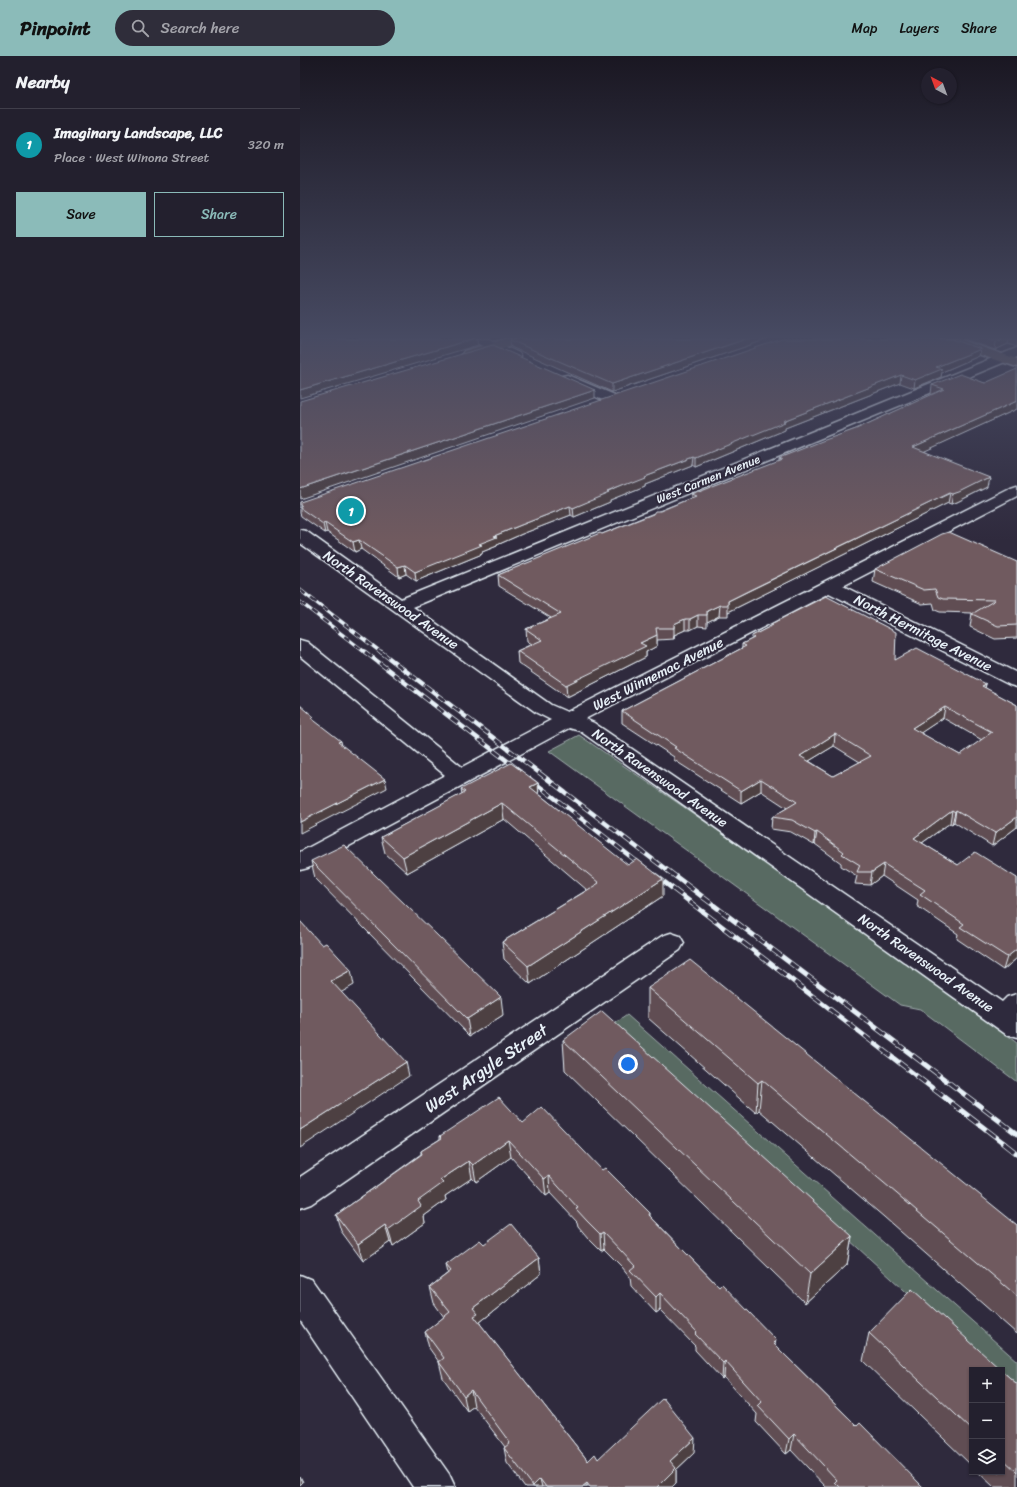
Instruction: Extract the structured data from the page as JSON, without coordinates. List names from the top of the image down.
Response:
{
  "streets": {
    "street": [
      "West Carmen Avenue",
      "North Ravenswood Avenue",
      "North Hermitage Avenue",
      "West Winnemac Avenue",
      "West Argyle Street"
    ]
  },
  "crossings": [
    ["West Carmen Avenue", "North Ravenswood Avenue"],
    ["North Ravenswood Avenue", "West Winnemac Avenue"],
    ["North Hermitage Avenue", "West Winnemac Avenue"]
  ],
  "north": "top left",
  "page": {
    "header": "Pinpoint",
    "search": "Search here",
    "nav": ["Map", "Layers", "Share"],
    "heading": "Nearby",
    "list": [
      {
        "mark": "1",
        "name": "Imaginary Landscape, LLC",
        "note": "Place · West Winona Street",
        "value": "320 m"
      }
    ],
    "buttons": ["Save", "Share"],
    "pins": "1",
    "map_buttons": ["+", "−"]
  }
}
